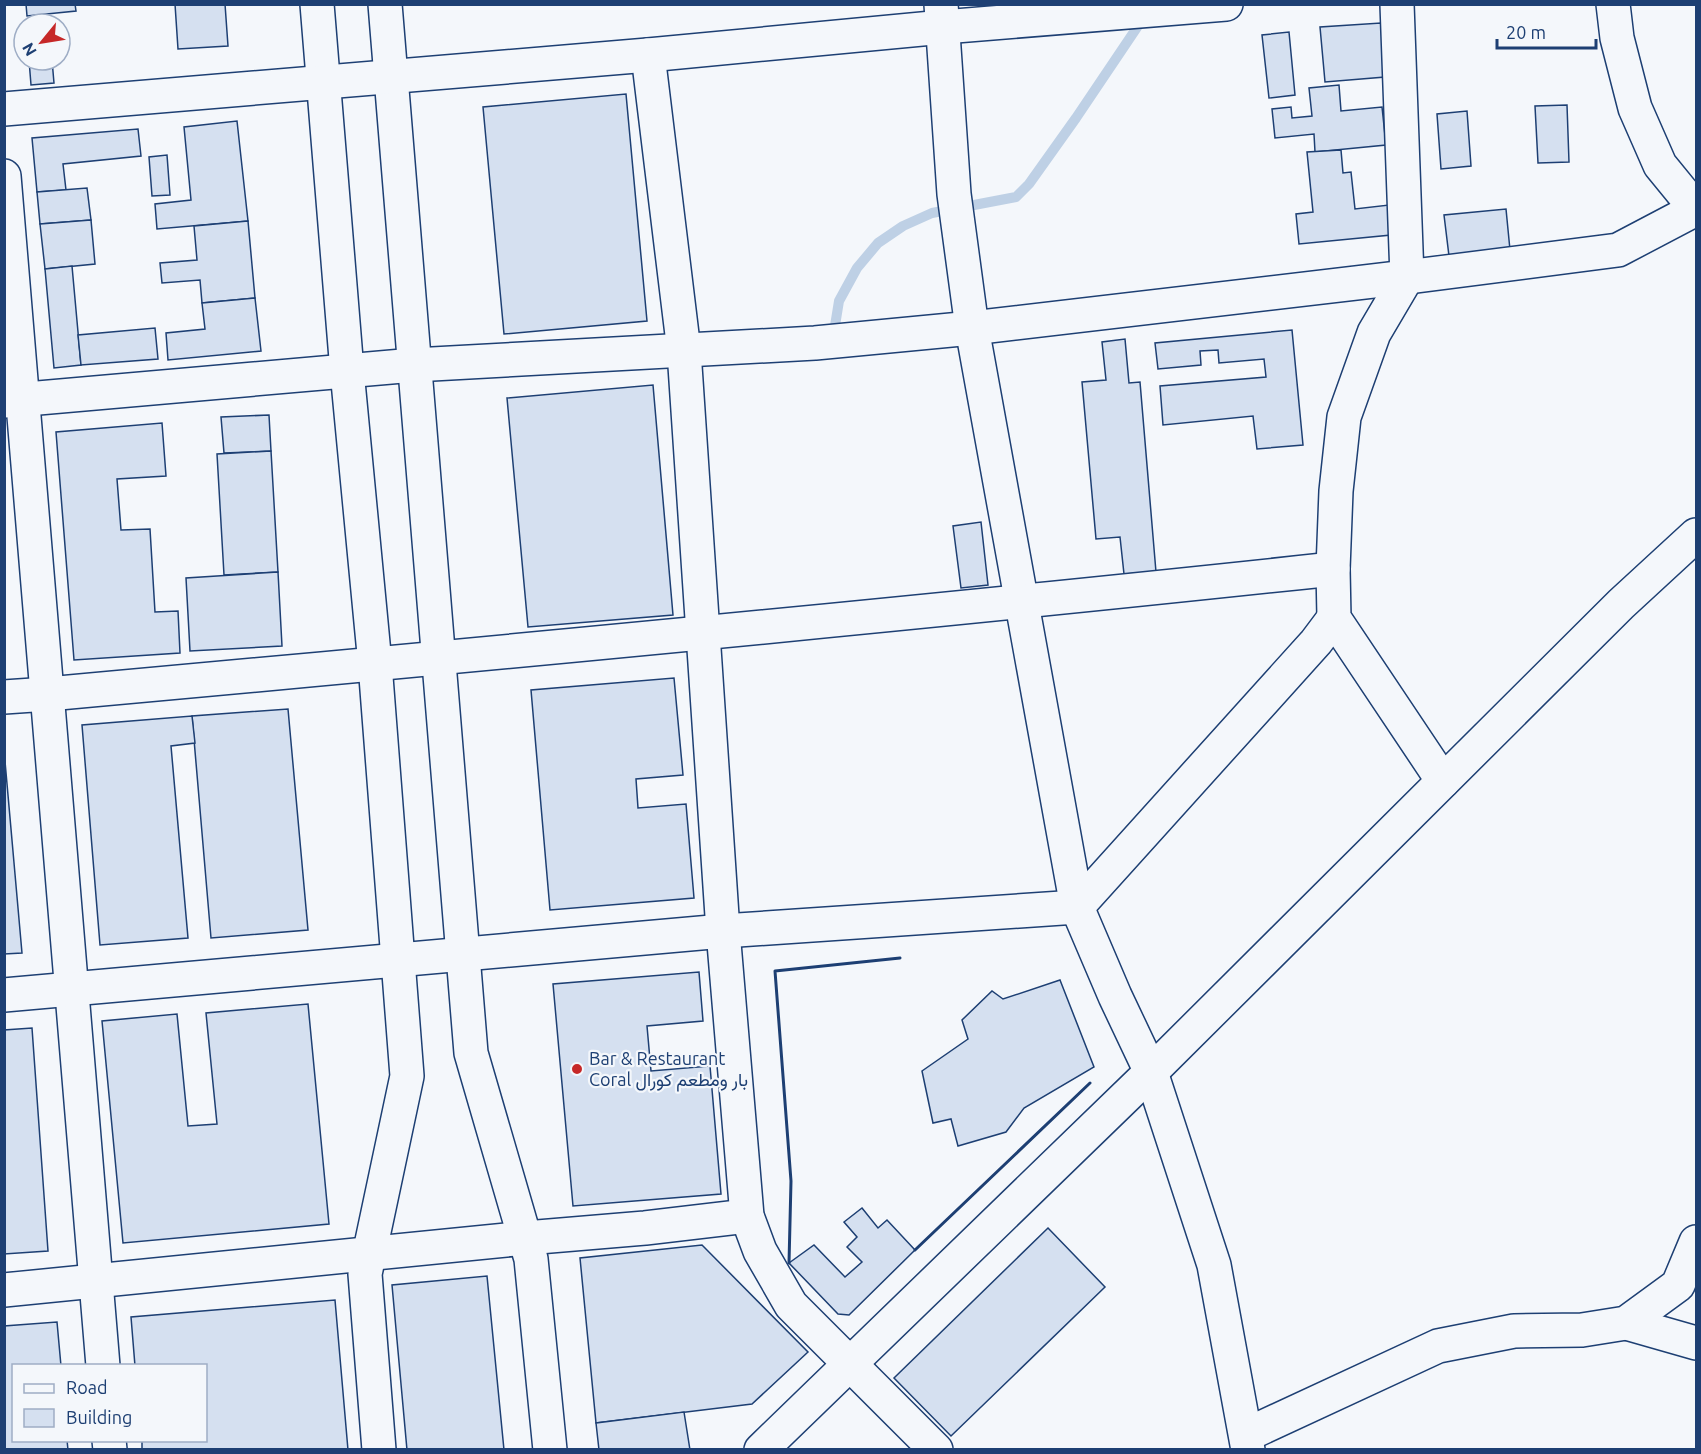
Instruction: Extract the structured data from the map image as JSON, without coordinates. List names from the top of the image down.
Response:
{
  "places": ["Bar & Restaurant Coral بار ومطعم كورال"],
  "legend": ["Road", "Building"],
  "scale_bar": "20 m",
  "north": "bottom left"
}
